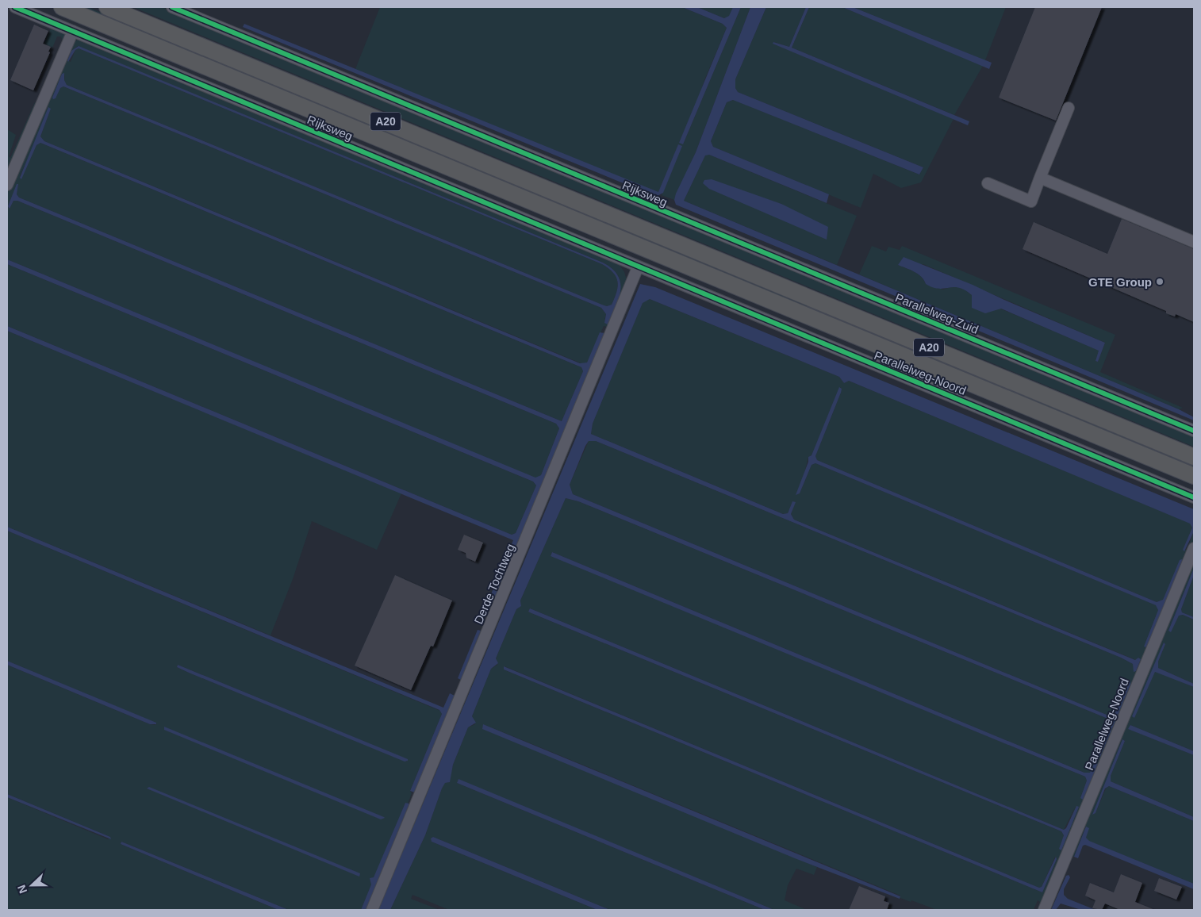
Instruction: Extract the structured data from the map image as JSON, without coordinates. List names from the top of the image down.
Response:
{
  "streets": {
    "highway": ["A20", "Rijksweg"],
    "street": ["Parallelweg-Zuid", "Parallelweg-Noord", "Derde Tochtweg"]
  },
  "crossings": [
    ["Rijksweg", "Parallelweg-Zuid"],
    ["Rijksweg", "Parallelweg-Noord"],
    ["Rijksweg", "Derde Tochtweg"],
    ["Parallelweg-Noord", "Derde Tochtweg"]
  ],
  "places": ["GTE Group"],
  "north": "left"
}
